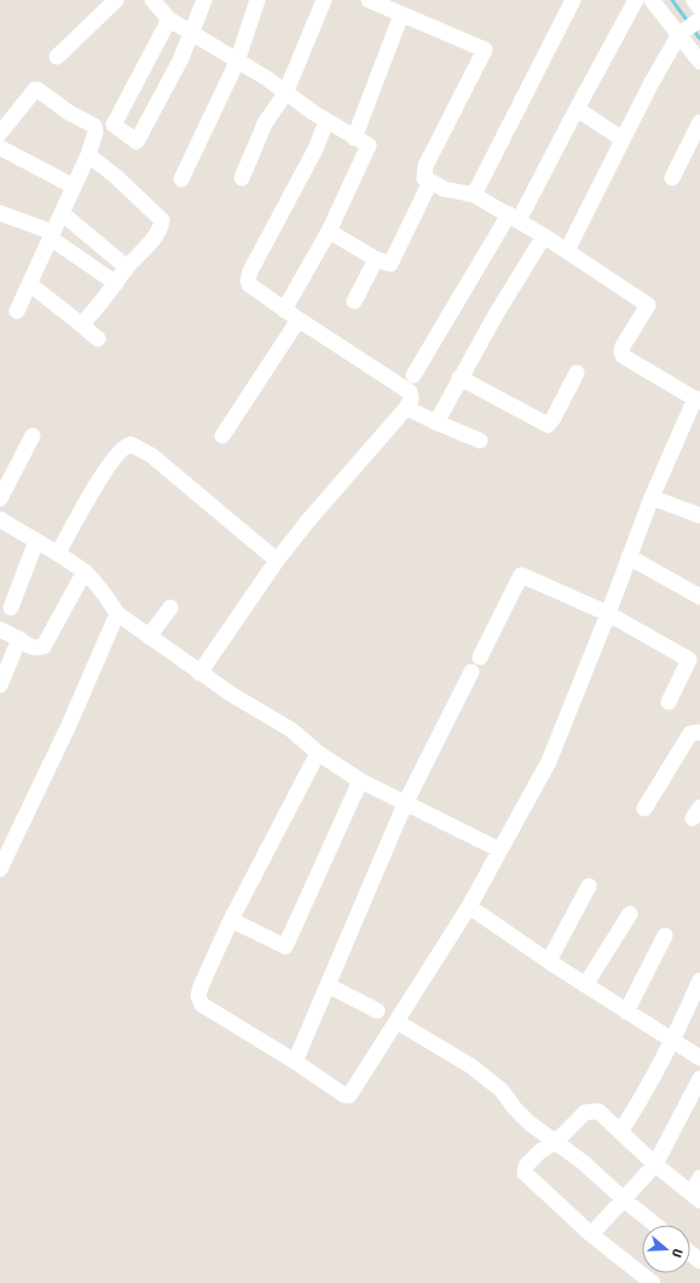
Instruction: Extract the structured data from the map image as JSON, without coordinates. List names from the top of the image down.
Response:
{
  "north": "right"
}
